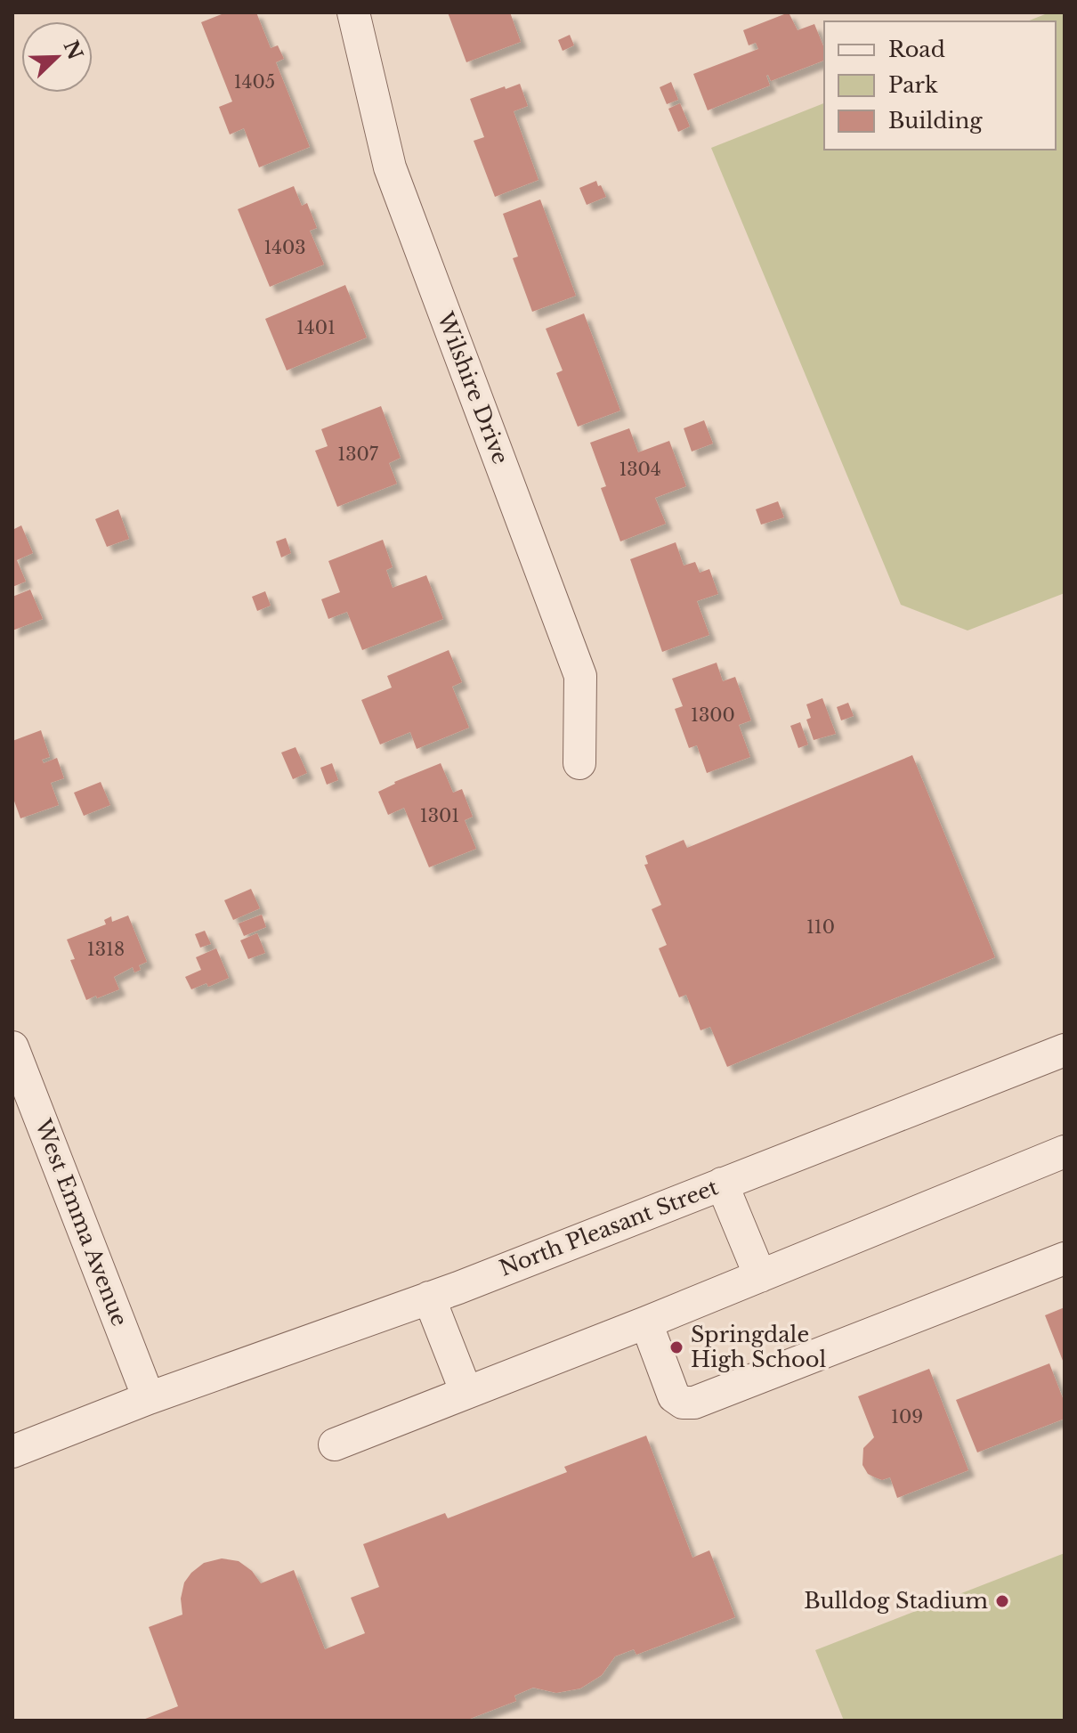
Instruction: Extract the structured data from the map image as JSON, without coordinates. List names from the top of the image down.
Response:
{
  "streets": {
    "street": ["Wilshire Drive", "West Emma Avenue", "North Pleasant Street"]
  },
  "crossings": [
    ["West Emma Avenue", "North Pleasant Street"]
  ],
  "places": ["Springdale High School", "Bulldog Stadium"],
  "house_numbers": [
    "1405",
    "1403",
    "1401",
    "1307",
    "1304",
    "1300",
    "1301",
    "110",
    "1318",
    "109"
  ],
  "legend": ["Road", "Park", "Building"],
  "north": "top right"
}
